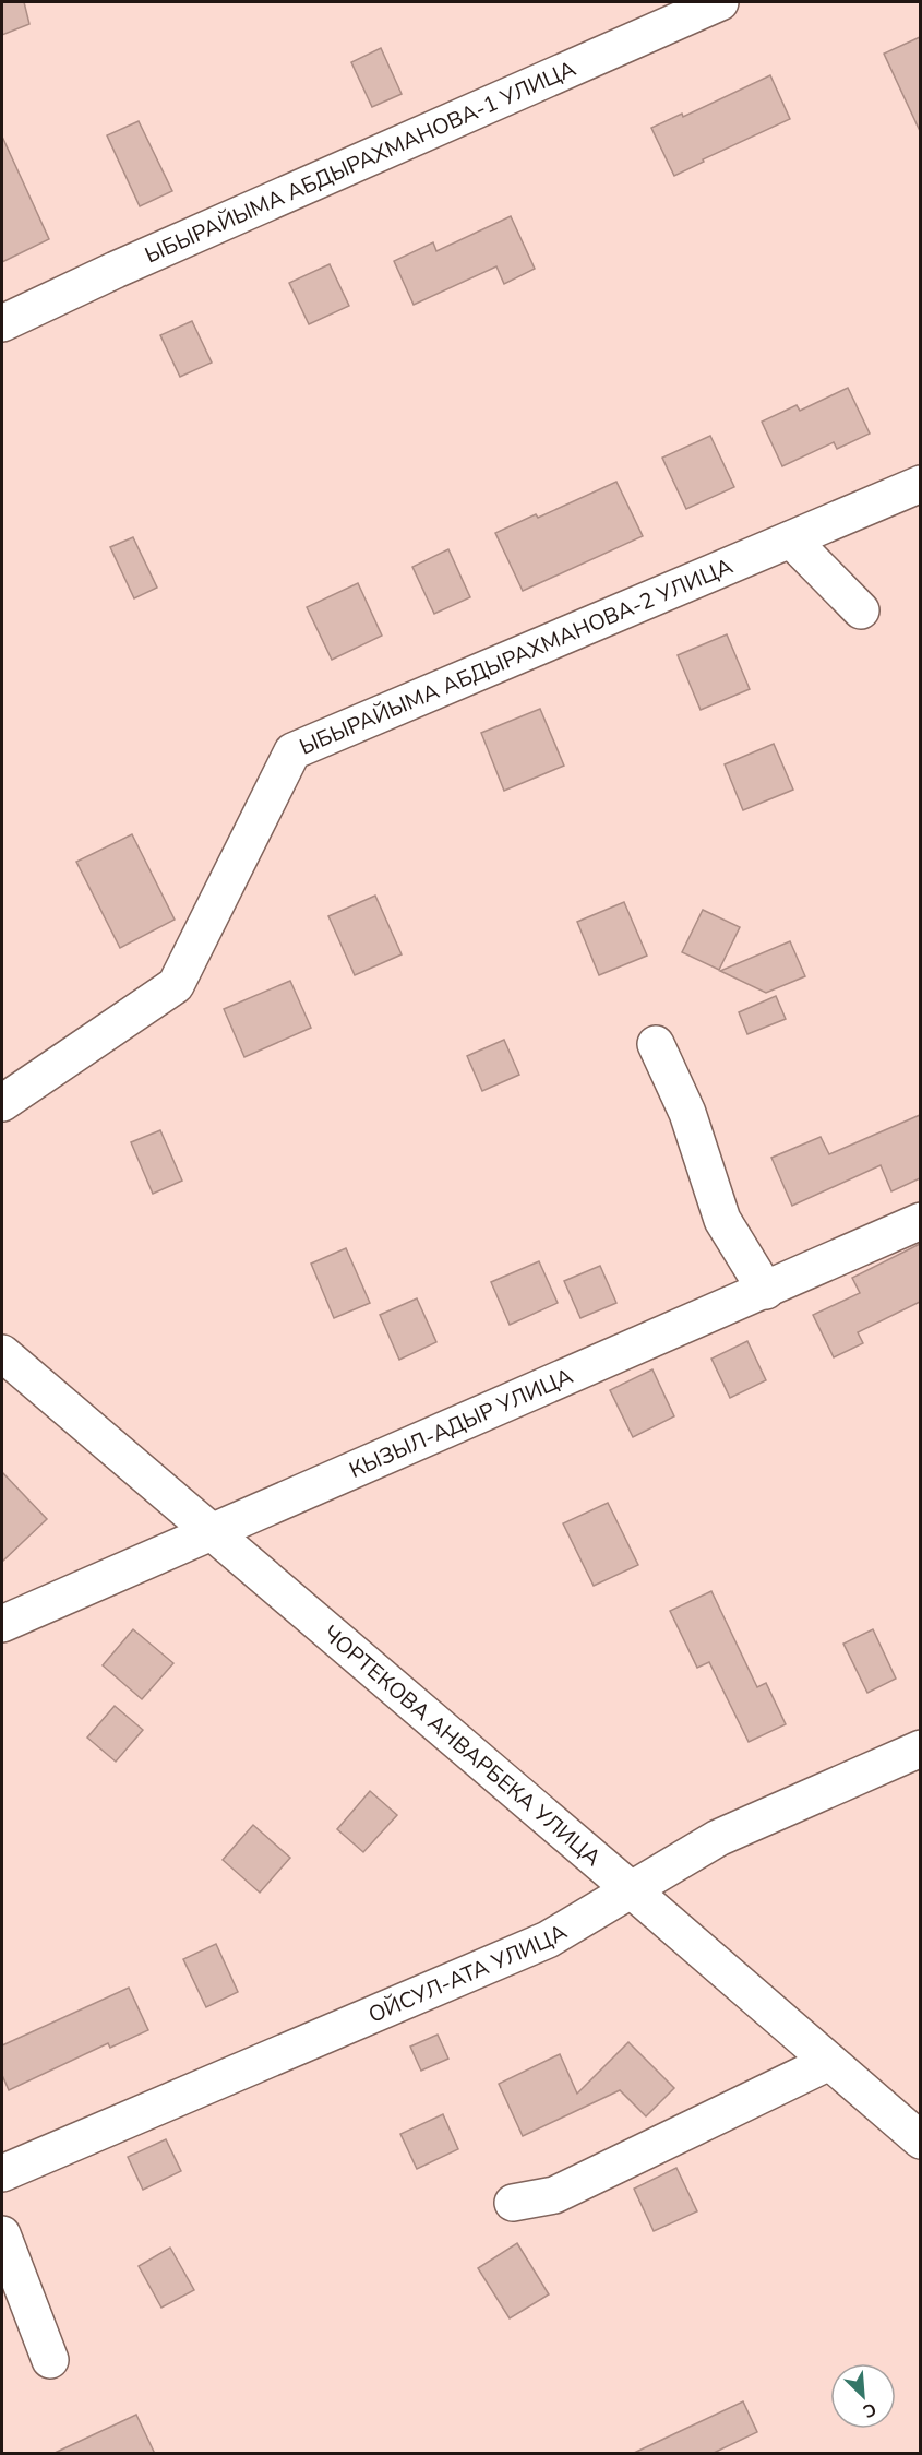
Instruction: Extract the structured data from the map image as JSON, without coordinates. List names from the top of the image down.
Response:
{
  "streets": {
    "street": [
      "ЫБЫРАЙЫМА АБДЫРАХМАНОВА-1 УЛИЦА",
      "ЫБЫРАЙЫМА АБДЫРАХМАНОВА-2 УЛИЦА",
      "КЫЗЫЛ-АДЫР УЛИЦА",
      "ЧОРТЕКОВА АНВАРБЕКА УЛИЦА",
      "ОЙСУЛ-АТА УЛИЦА"
    ]
  },
  "crossings": [
    ["КЫЗЫЛ-АДЫР УЛИЦА", "ЧОРТЕКОВА АНВАРБЕКА УЛИЦА"],
    ["ЧОРТЕКОВА АНВАРБЕКА УЛИЦА", "ОЙСУЛ-АТА УЛИЦА"]
  ],
  "north": "bottom right"
}
